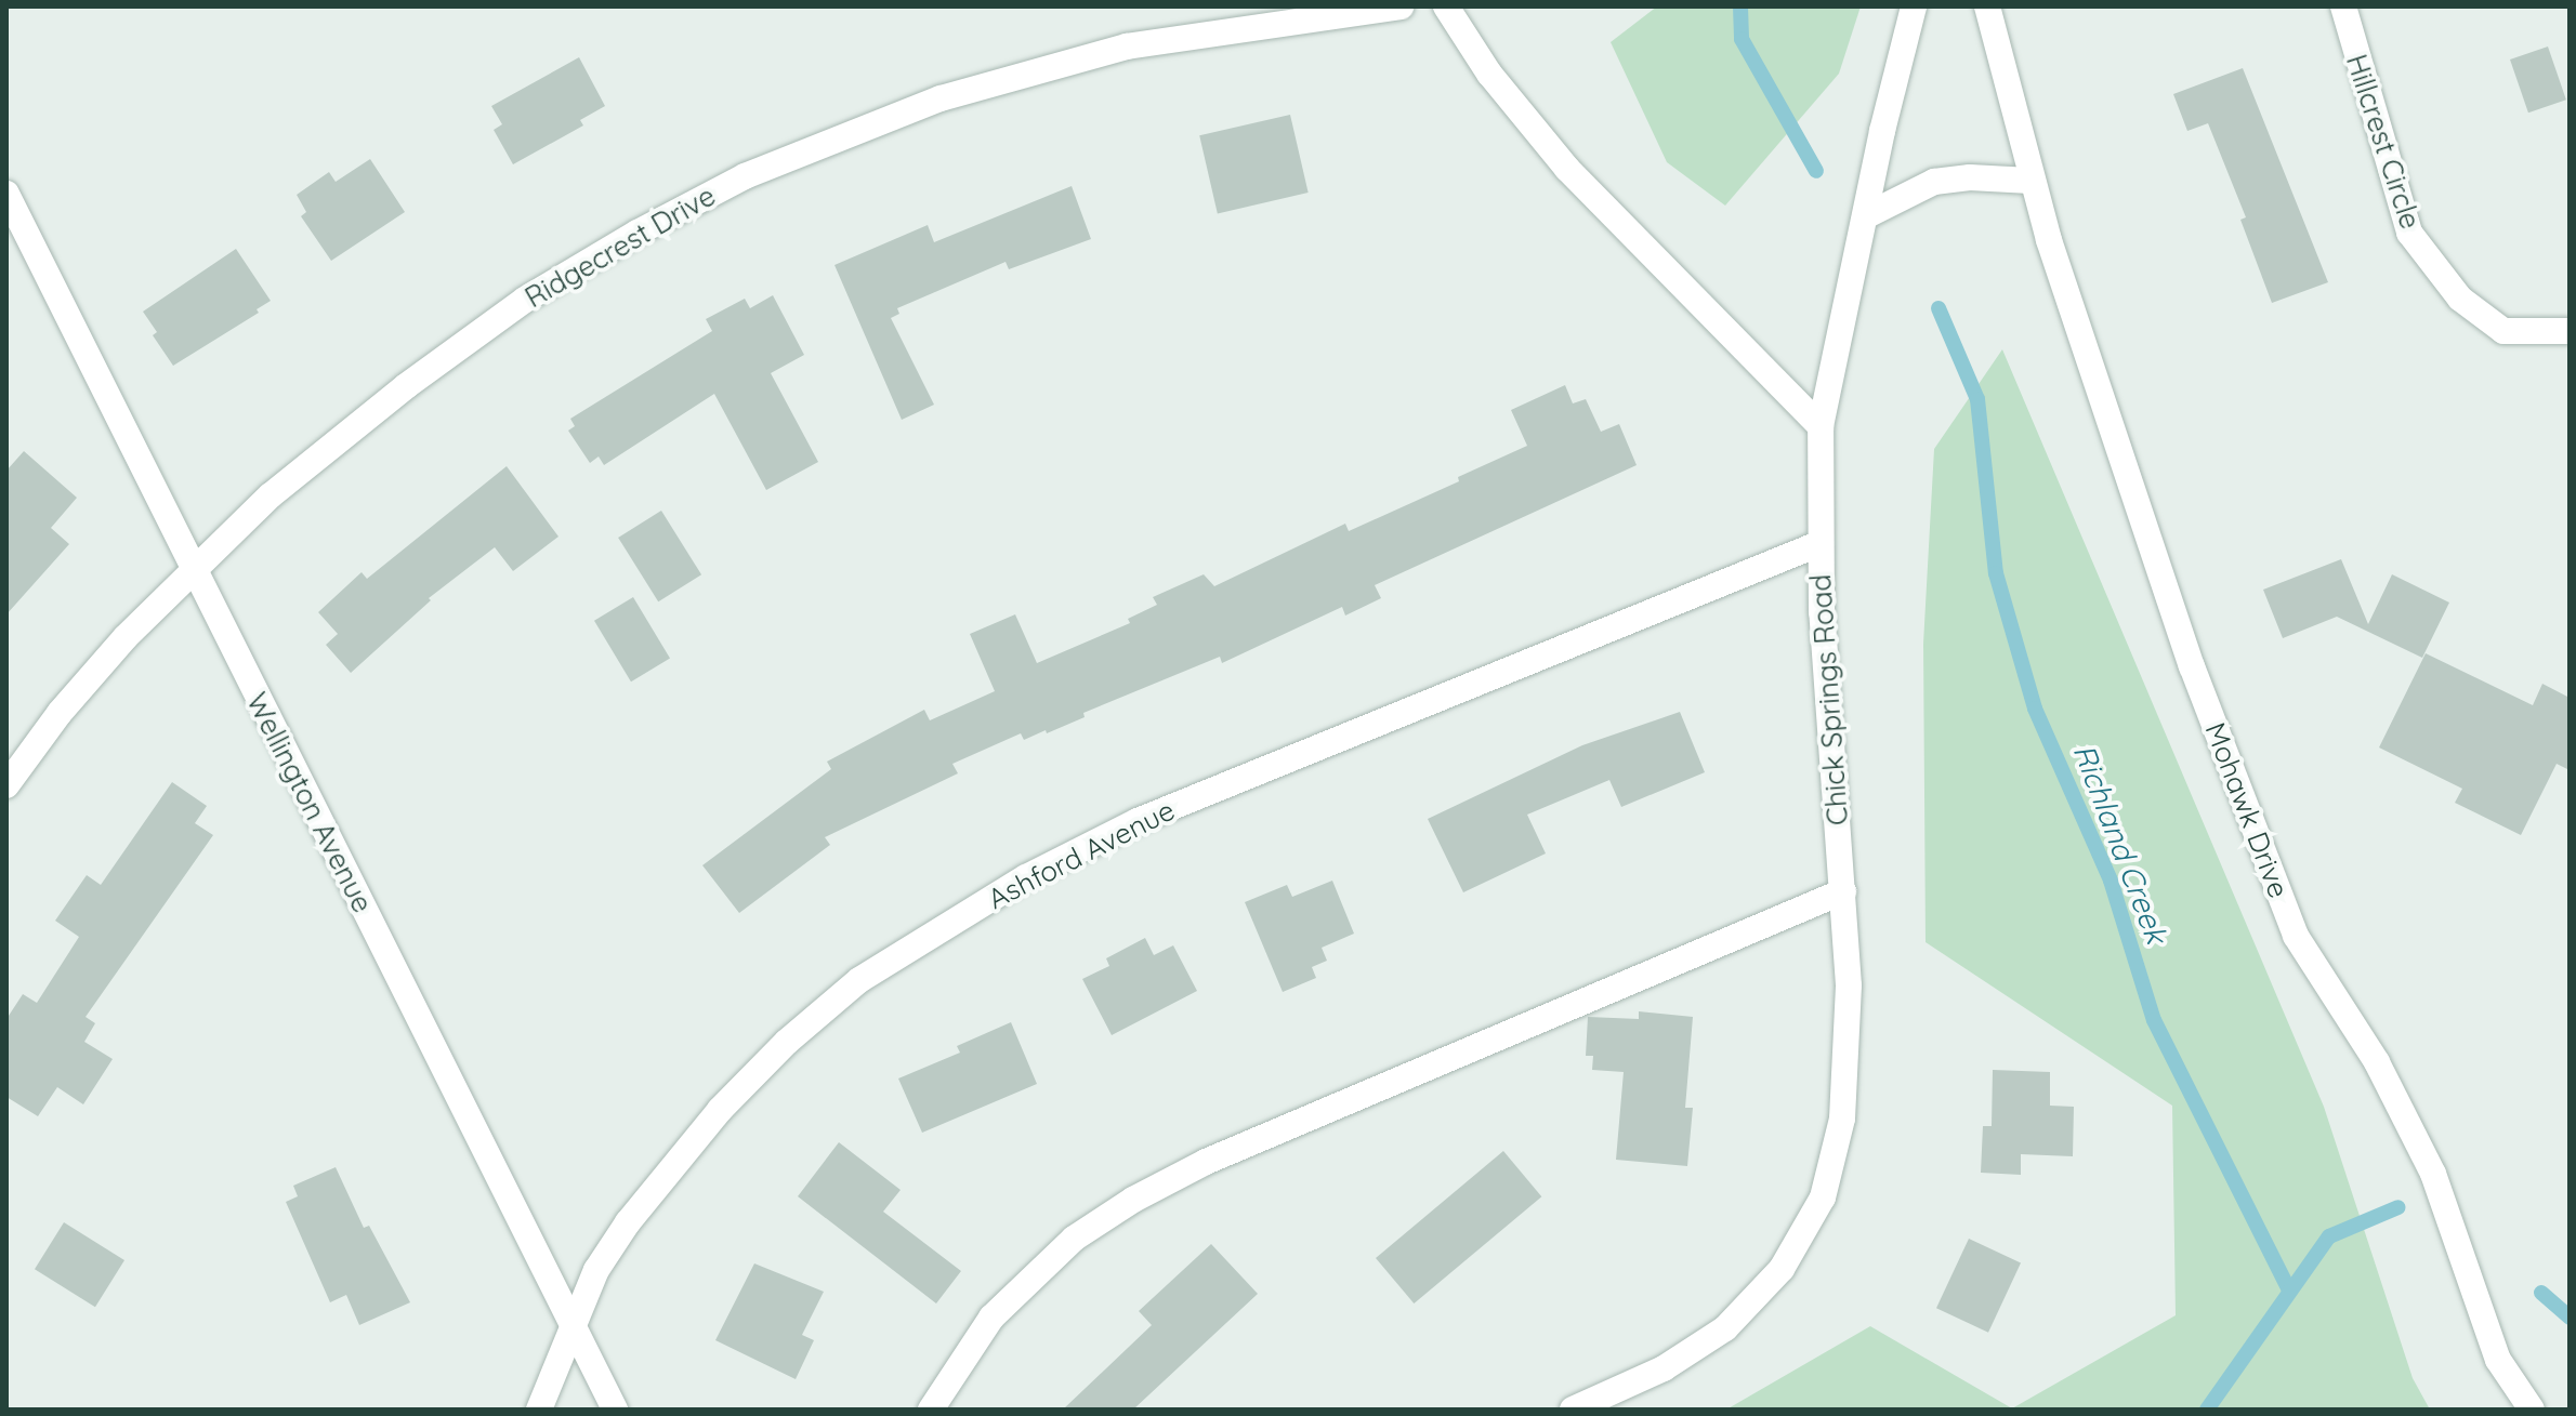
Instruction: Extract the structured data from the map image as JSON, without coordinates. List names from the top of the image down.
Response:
{
  "streets": {
    "street": [
      "Hillcrest Circle",
      "Ridgecrest Drive",
      "Chick Springs Road",
      "Wellington Avenue",
      "Mohawk Drive",
      "Ashford Avenue"
    ]
  },
  "crossings": [
    ["Ridgecrest Drive", "Wellington Avenue"],
    ["Chick Springs Road", "Ashford Avenue"],
    ["Wellington Avenue", "Ashford Avenue"]
  ],
  "water": ["Richland Creek"]
}
